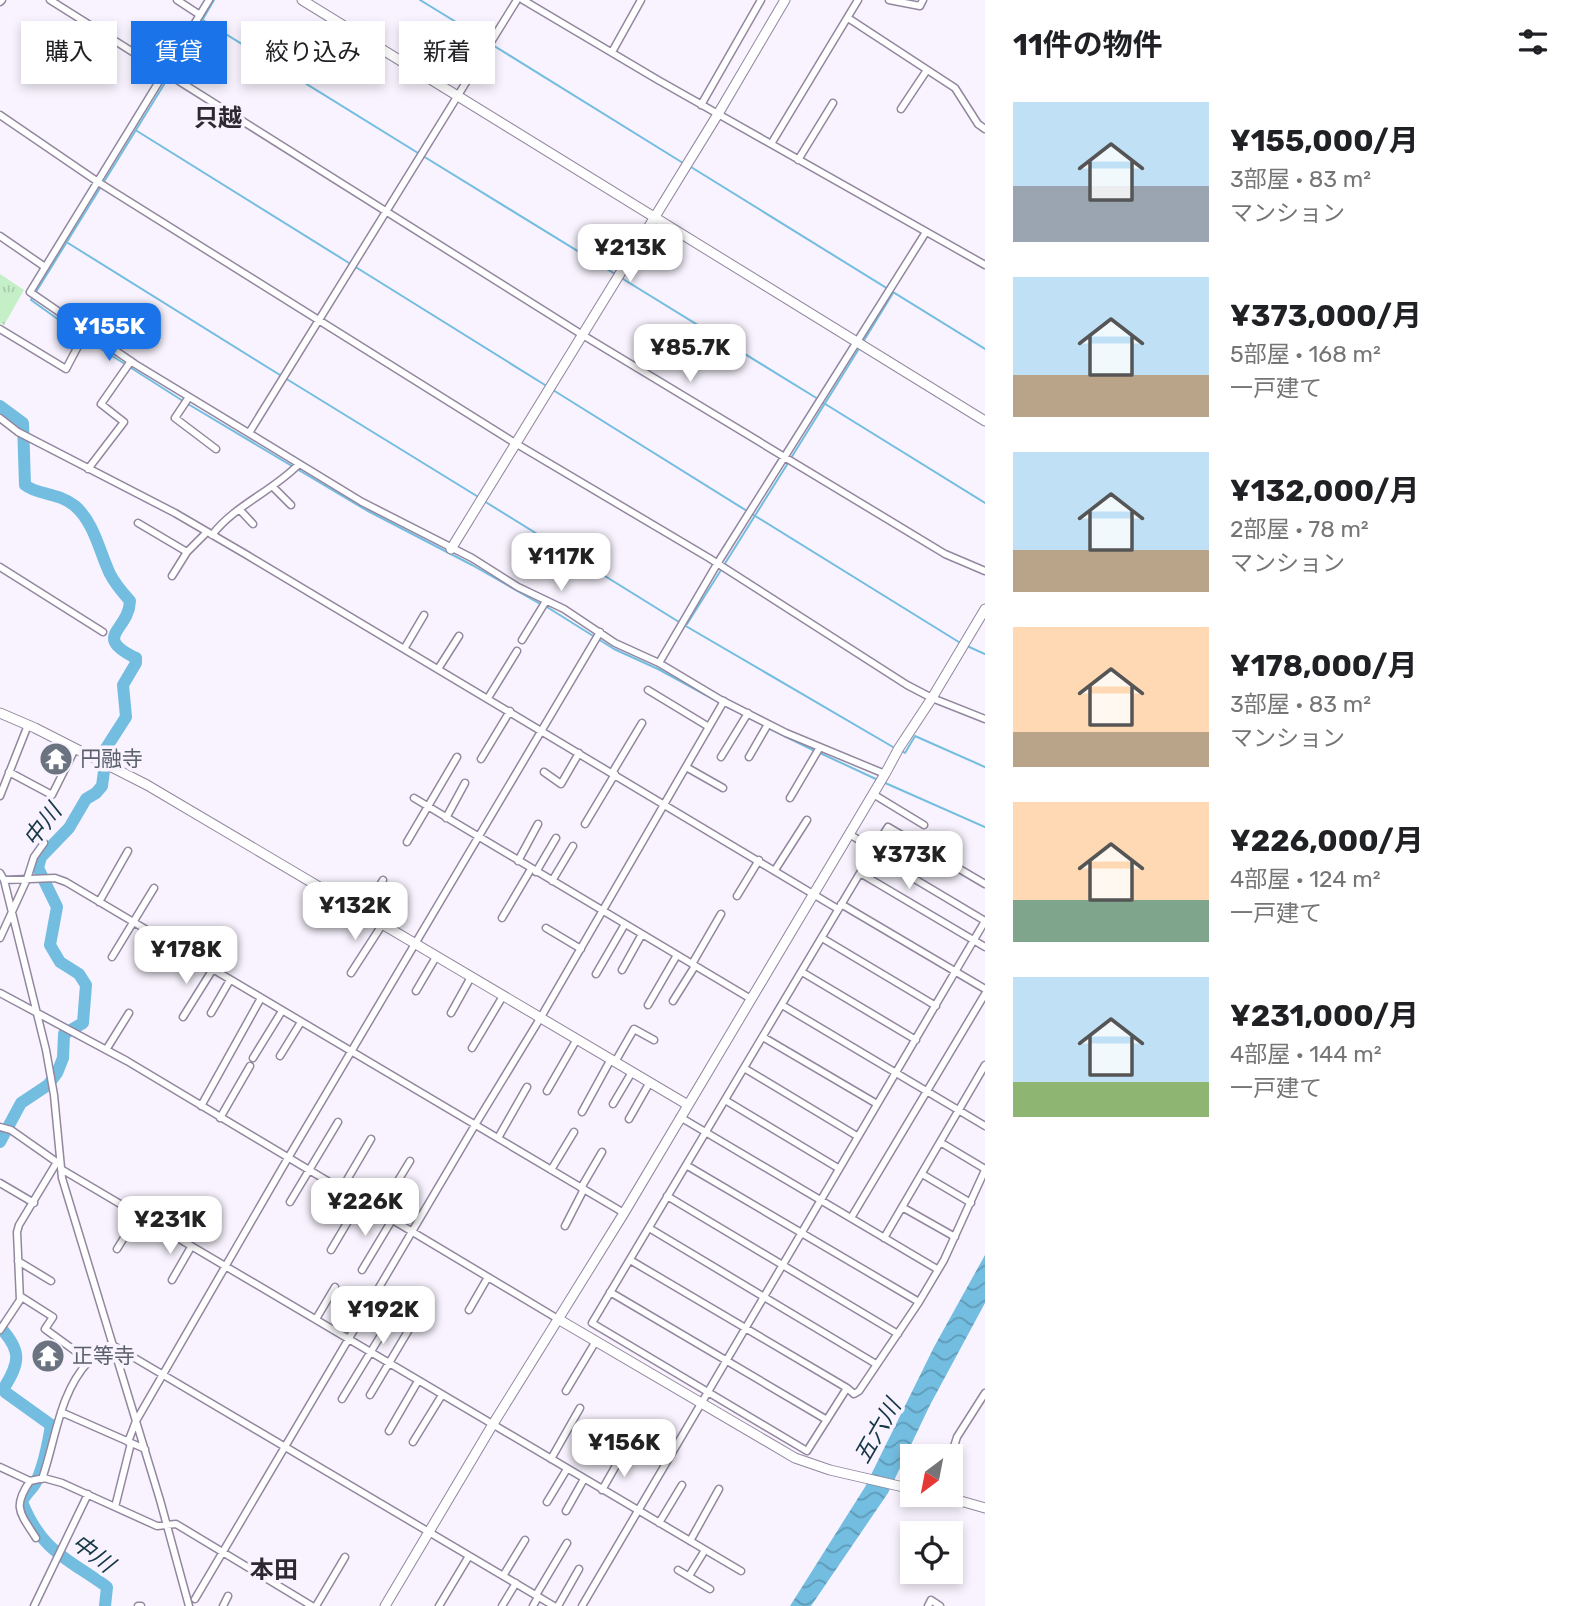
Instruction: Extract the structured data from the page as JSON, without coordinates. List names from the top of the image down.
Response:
{
  "districts": ["只越", "本田"],
  "water": ["中川", "五六川"],
  "places": {
    "temple": ["円融寺", "正等寺"]
  },
  "north": "bottom left",
  "page": {
    "heading": "11件の物件",
    "chip": [
      "購入",
      "賃貸",
      "絞り込み",
      "新着"
    ],
    "list": [
      {
        "name": "¥155,000/月",
        "note": "3部屋 · 83 m² · マンション"
      },
      {
        "name": "¥373,000/月",
        "note": "5部屋 · 168 m² · 一戸建て"
      },
      {
        "name": "¥132,000/月",
        "note": "2部屋 · 78 m² · マンション"
      },
      {
        "name": "¥178,000/月",
        "note": "3部屋 · 83 m² · マンション"
      },
      {
        "name": "¥226,000/月",
        "note": "4部屋 · 124 m² · 一戸建て"
      },
      {
        "name": "¥231,000/月",
        "note": "4部屋 · 144 m² · 一戸建て"
      }
    ],
    "price": [
      "¥213K",
      "¥155K",
      "¥85.7K",
      "¥117K",
      "¥373K",
      "¥132K",
      "¥178K",
      "¥226K",
      "¥231K",
      "¥192K",
      "¥156K"
    ]
  }
}
